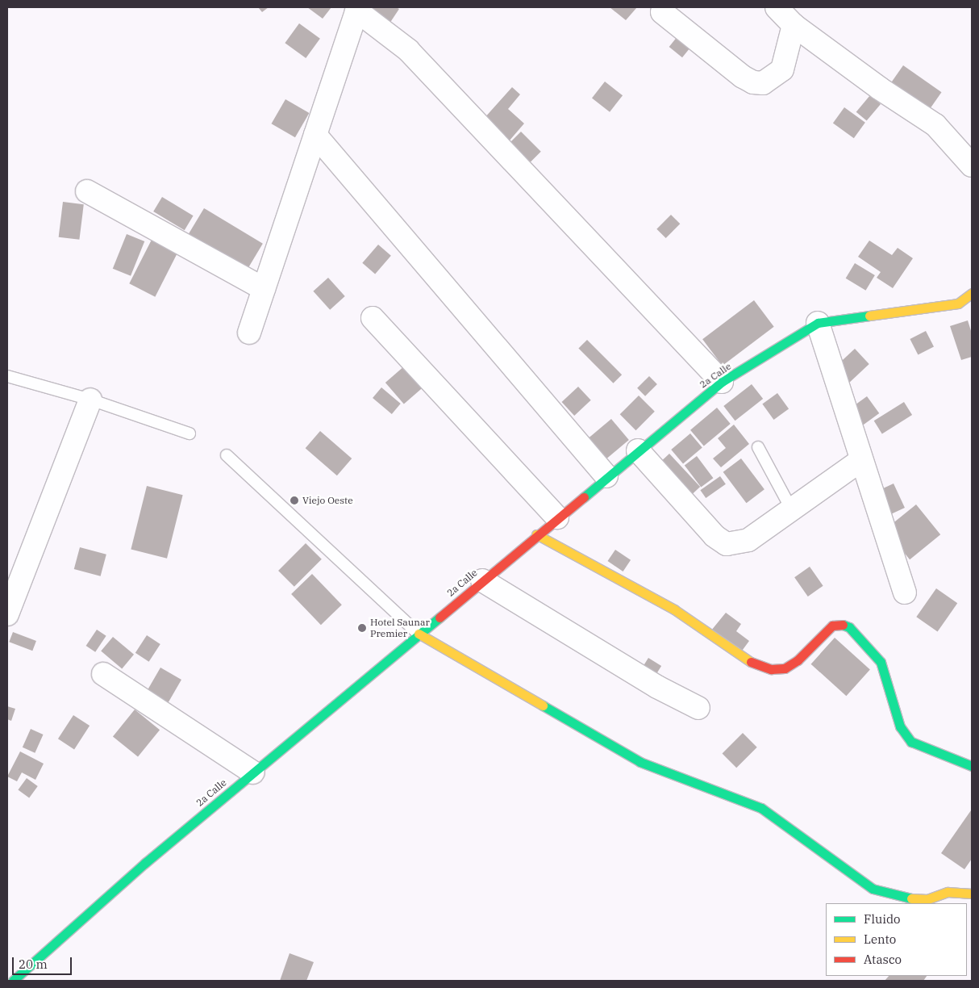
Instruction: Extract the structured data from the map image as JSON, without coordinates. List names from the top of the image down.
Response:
{
  "streets": {
    "main road": ["2a Calle"]
  },
  "places": ["Viejo Oeste", "Hotel Saunar Premier"],
  "legend": ["Fluido", "Lento", "Atasco"],
  "scale_bar": "20 m"
}
